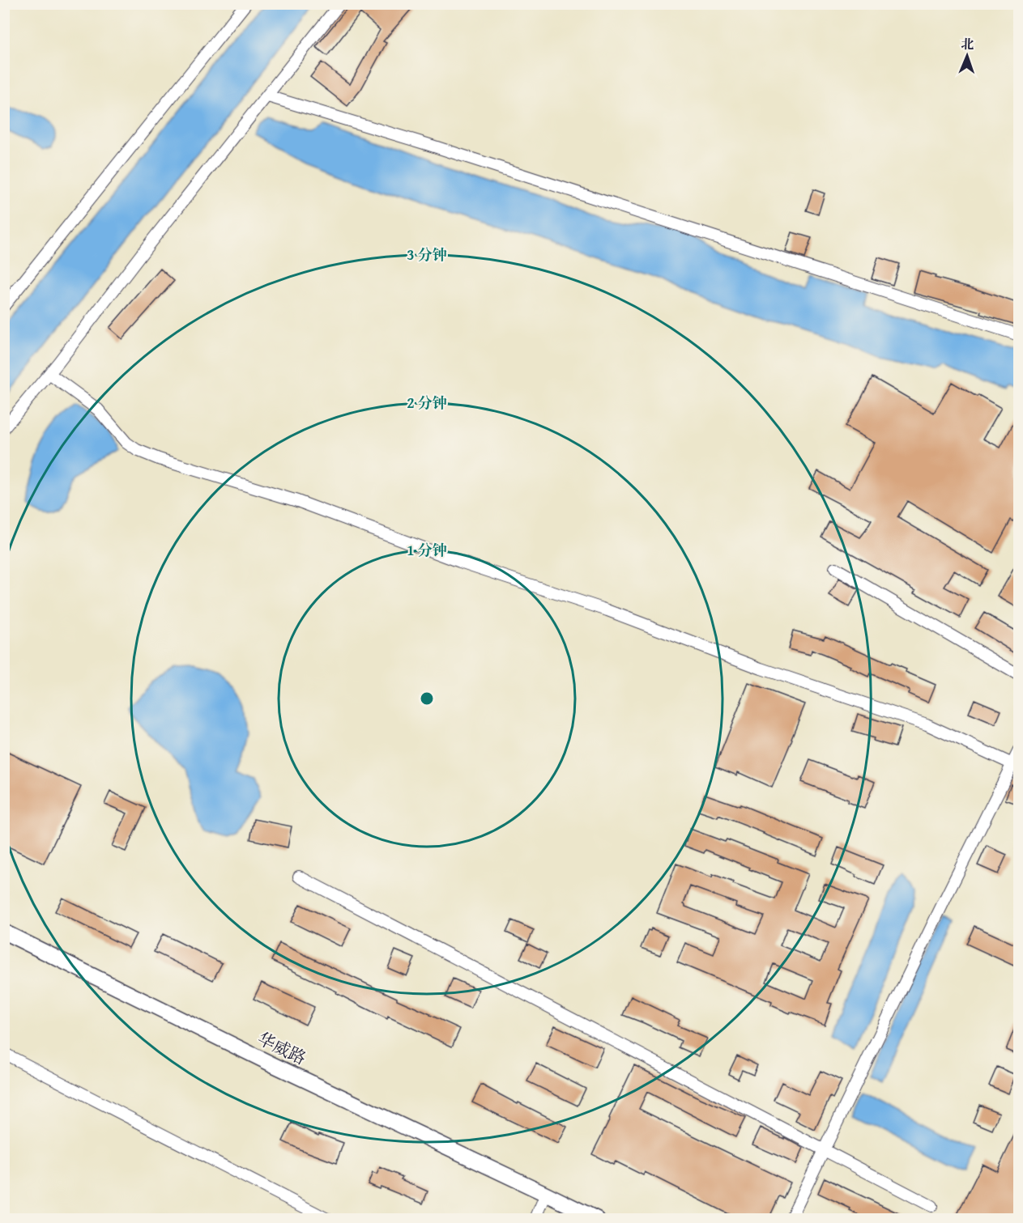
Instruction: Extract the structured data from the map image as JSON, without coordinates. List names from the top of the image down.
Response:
{
  "streets": {
    "main road": ["华威路"]
  },
  "north": "top",
  "rings": ["3 分钟", "2 分钟", "1 分钟"]
}
